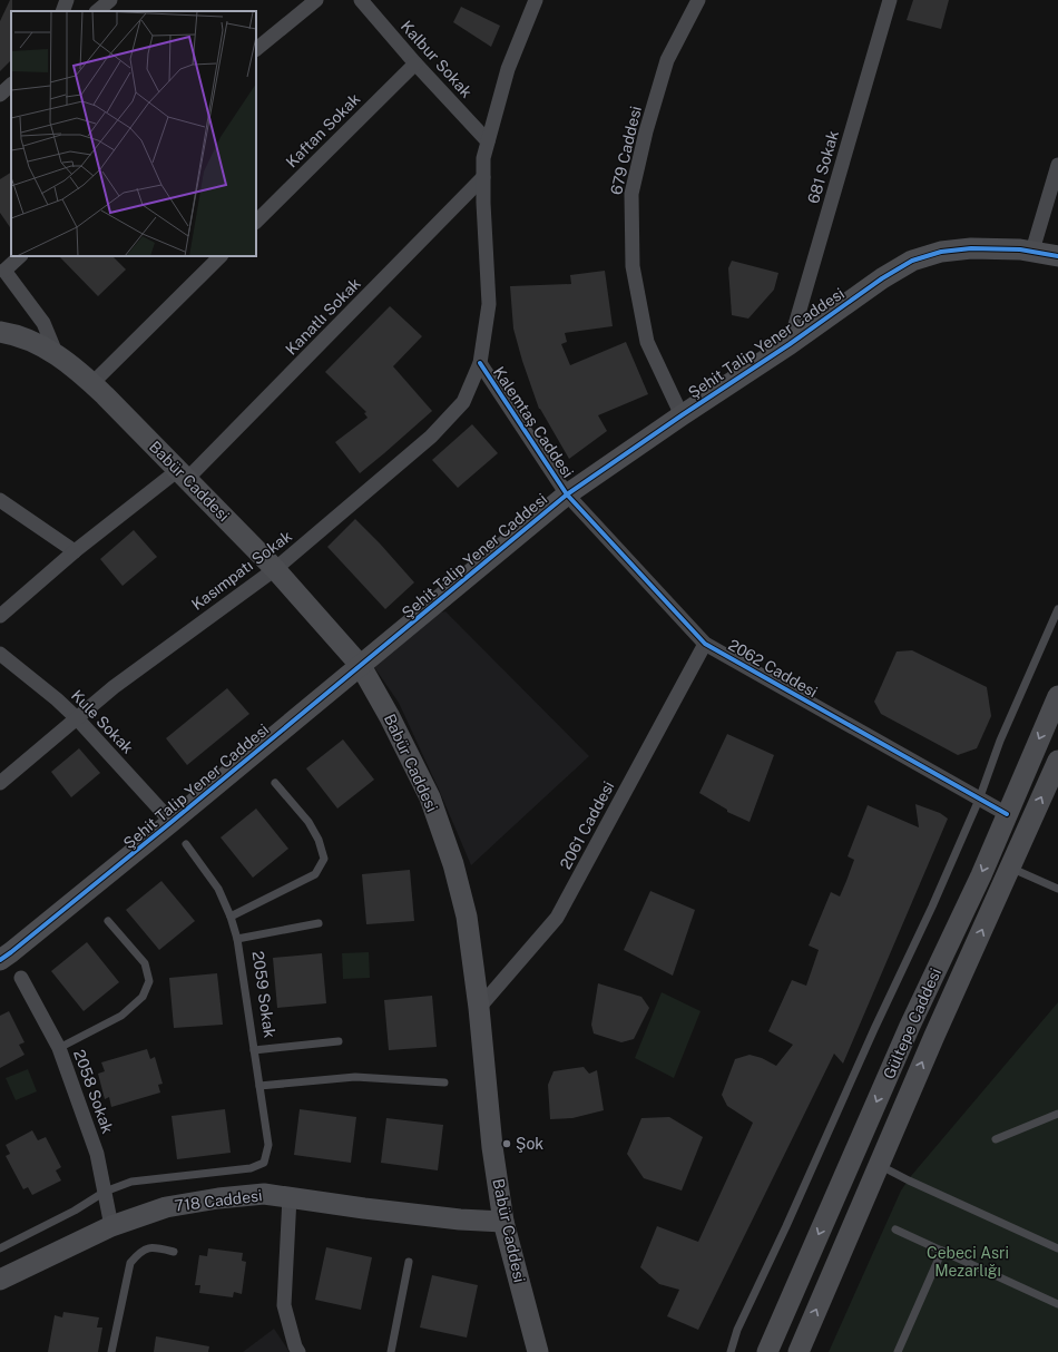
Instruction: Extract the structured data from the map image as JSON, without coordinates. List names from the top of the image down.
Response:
{
  "streets": {
    "main road": [
      "Şehit Talip Yener Caddesi",
      "Babür Caddesi",
      "Gültepe Caddesi",
      "718 Caddesi"
    ],
    "street": [
      "Kalbur Sokak",
      "Kaftan Sokak",
      "679 Caddesi",
      "681 Sokak",
      "Kanatlı Sokak",
      "Kalemtaş Caddesi",
      "Kasımpatı Sokak",
      "2062 Caddesi",
      "Kule Sokak",
      "2061 Caddesi",
      "2058 Sokak"
    ],
    "lane": ["2059 Sokak"]
  },
  "crossings": [
    ["Kalbur Sokak", "Kaftan Sokak"],
    ["Kalbur Sokak", "Kalemtaş Caddesi"],
    ["679 Caddesi", "Şehit Talip Yener Caddesi"],
    ["681 Sokak", "Şehit Talip Yener Caddesi"],
    ["Kanatlı Sokak", "Kalemtaş Caddesi"],
    ["Kanatlı Sokak", "Babür Caddesi"],
    ["Şehit Talip Yener Caddesi", "Kalemtaş Caddesi"],
    ["Şehit Talip Yener Caddesi", "Babür Caddesi"],
    ["Şehit Talip Yener Caddesi", "2062 Caddesi"],
    ["Şehit Talip Yener Caddesi", "Kule Sokak"],
    ["Kalemtaş Caddesi", "Kasımpatı Sokak"],
    ["Kalemtaş Caddesi", "2062 Caddesi"],
    ["Babür Caddesi", "Kasımpatı Sokak"],
    ["Babür Caddesi", "2061 Caddesi"],
    ["Babür Caddesi", "718 Caddesi"],
    ["Kasımpatı Sokak", "Kule Sokak"],
    ["2062 Caddesi", "2061 Caddesi"],
    ["2062 Caddesi", "Gültepe Caddesi"],
    ["2059 Sokak", "2058 Sokak"],
    ["2058 Sokak", "718 Caddesi"]
  ],
  "parks": ["Cebeci Asri Mezarlığı"],
  "places": ["Şok"]
}
